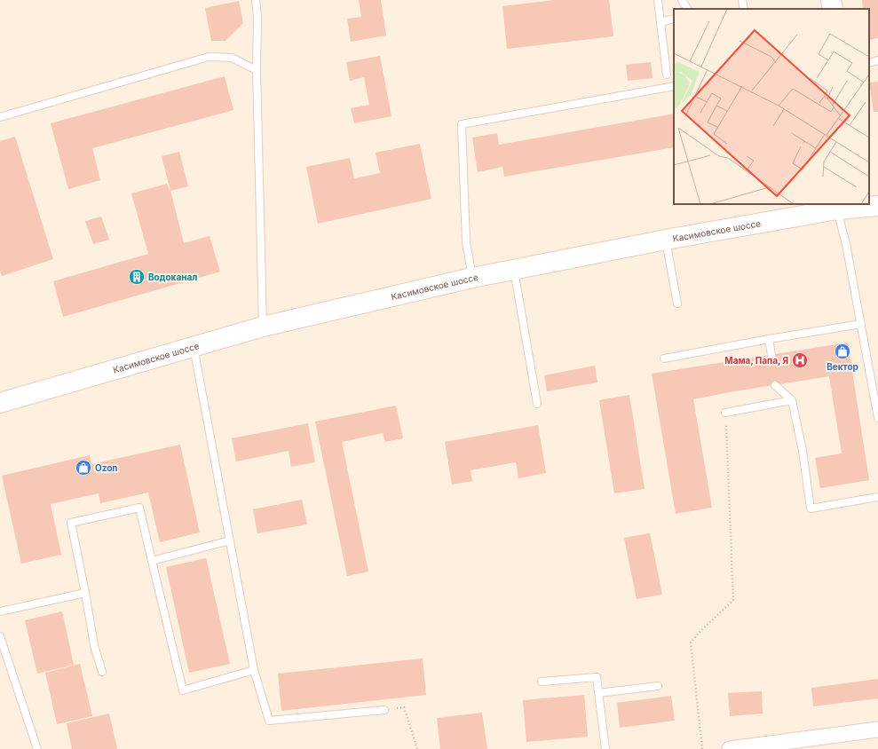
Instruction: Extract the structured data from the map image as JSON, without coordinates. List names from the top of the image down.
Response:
{
  "streets": {
    "main road": ["Касимовское шоссе"]
  },
  "places": {
    "building": ["Водоканал"],
    "shop": ["Вектор", "Ozon"],
    "hospital": ["Мама, Папа, Я"]
  }
}
